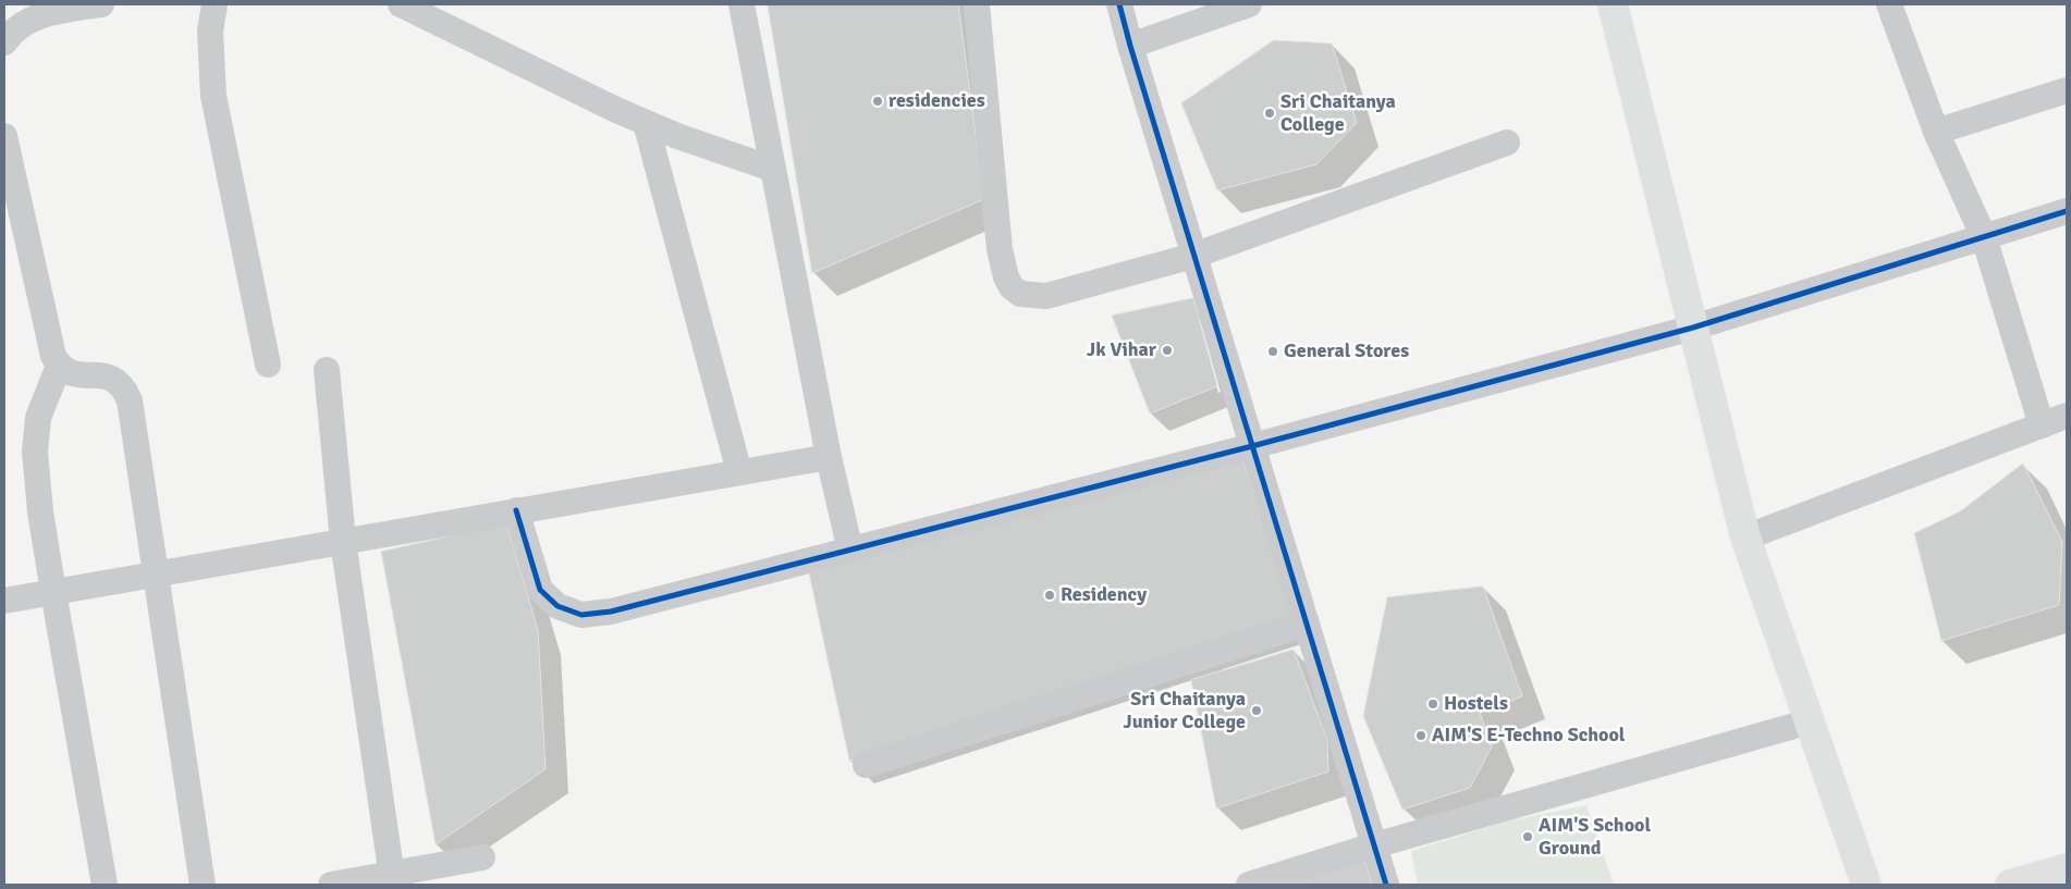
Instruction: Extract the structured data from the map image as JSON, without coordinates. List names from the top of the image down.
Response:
{
  "places": [
    "residencies",
    "Sri Chaitanya College",
    "Jk Vihar",
    "General Stores",
    "Residency",
    "Hostels",
    "Sri Chaitanya Junior College",
    "AIM'S E-Techno School",
    "AIM'S School Ground"
  ]
}
